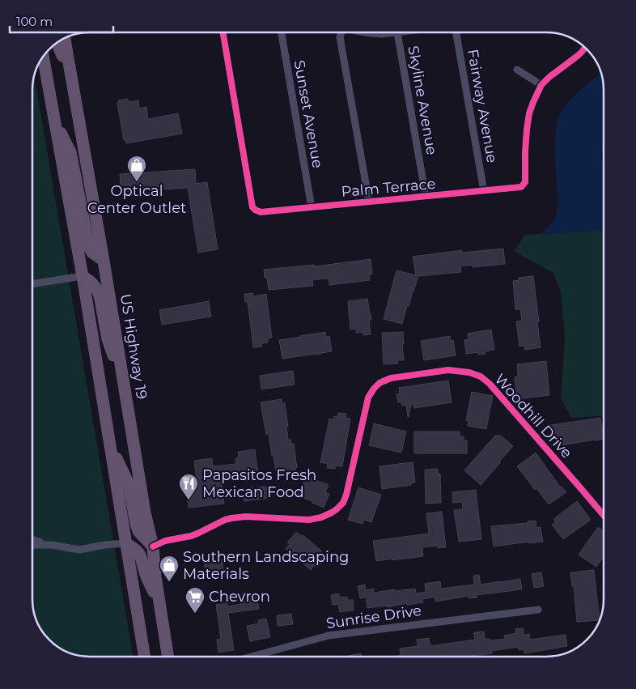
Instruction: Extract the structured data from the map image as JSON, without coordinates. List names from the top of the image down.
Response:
{
  "streets": {
    "highway": ["US Highway 19"],
    "street": [
      "Skyline Avenue",
      "Fairway Avenue",
      "Sunset Avenue",
      "Palm Terrace",
      "Woodhill Drive",
      "Sunrise Drive"
    ]
  },
  "crossings": [
    ["Skyline Avenue", "Palm Terrace"],
    ["Fairway Avenue", "Palm Terrace"],
    ["Sunset Avenue", "Palm Terrace"],
    ["US Highway 19", "Woodhill Drive"]
  ],
  "places": {
    "shop": ["Optical Center Outlet", "Southern Landscaping Materials"],
    "restaurant": ["Papasitos Fresh Mexican Food"],
    "supermarket": ["Chevron"]
  },
  "scale_bar": "100 m"
}
